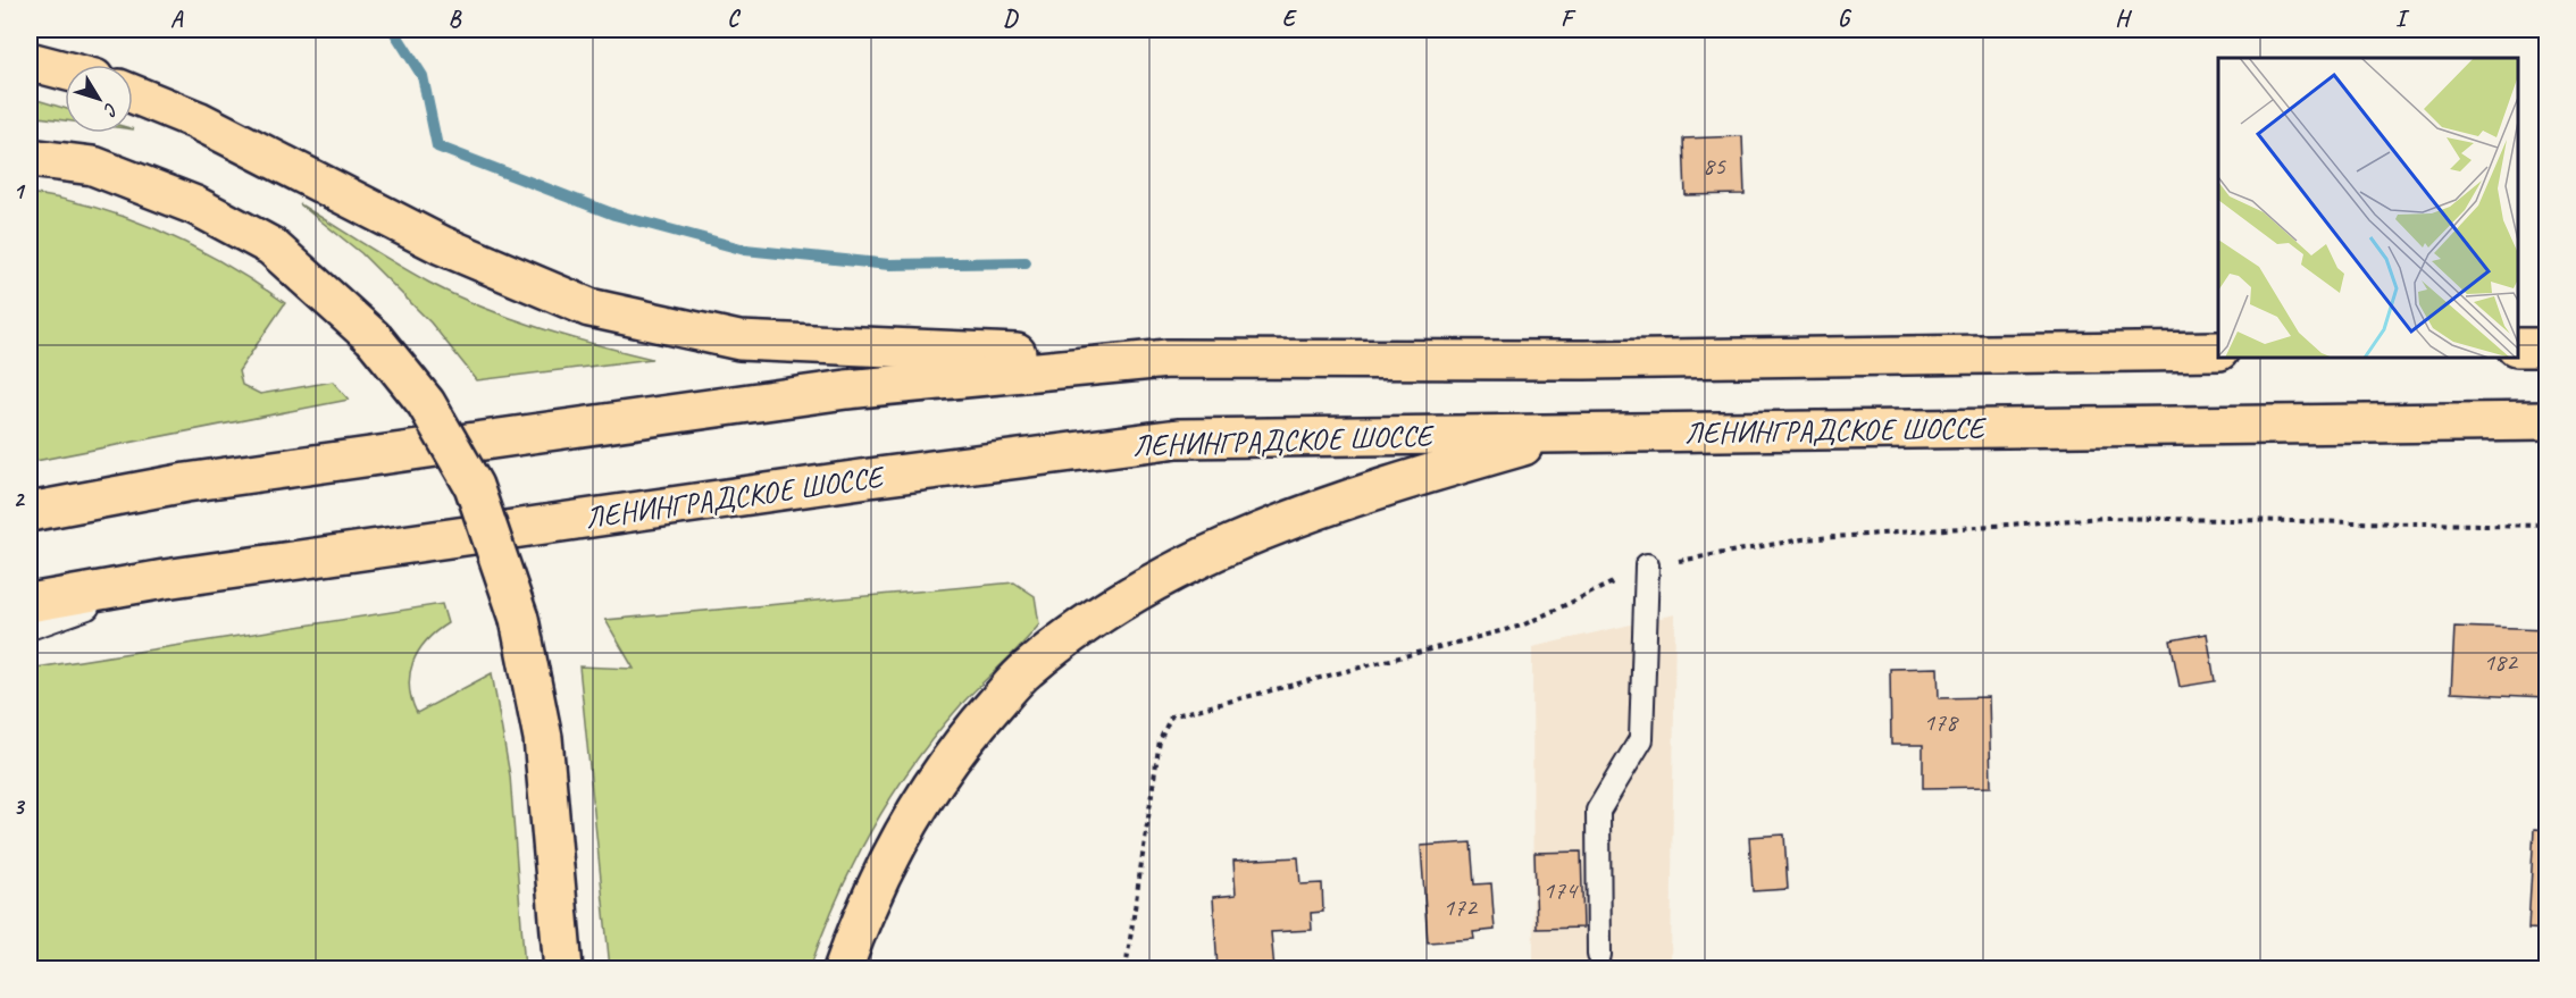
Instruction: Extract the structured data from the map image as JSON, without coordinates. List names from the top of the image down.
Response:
{
  "streets": {
    "highway": ["ЛЕНИНГРАДСКОЕ ШОССЕ"]
  },
  "house_numbers": [
    "85",
    "182",
    "178",
    "174",
    "172"
  ],
  "north": "bottom right",
  "grid": {
    "columns": [
      "A",
      "B",
      "C",
      "D",
      "E",
      "F",
      "G",
      "H",
      "I"
    ],
    "rows": ["1", "2", "3"]
  }
}
